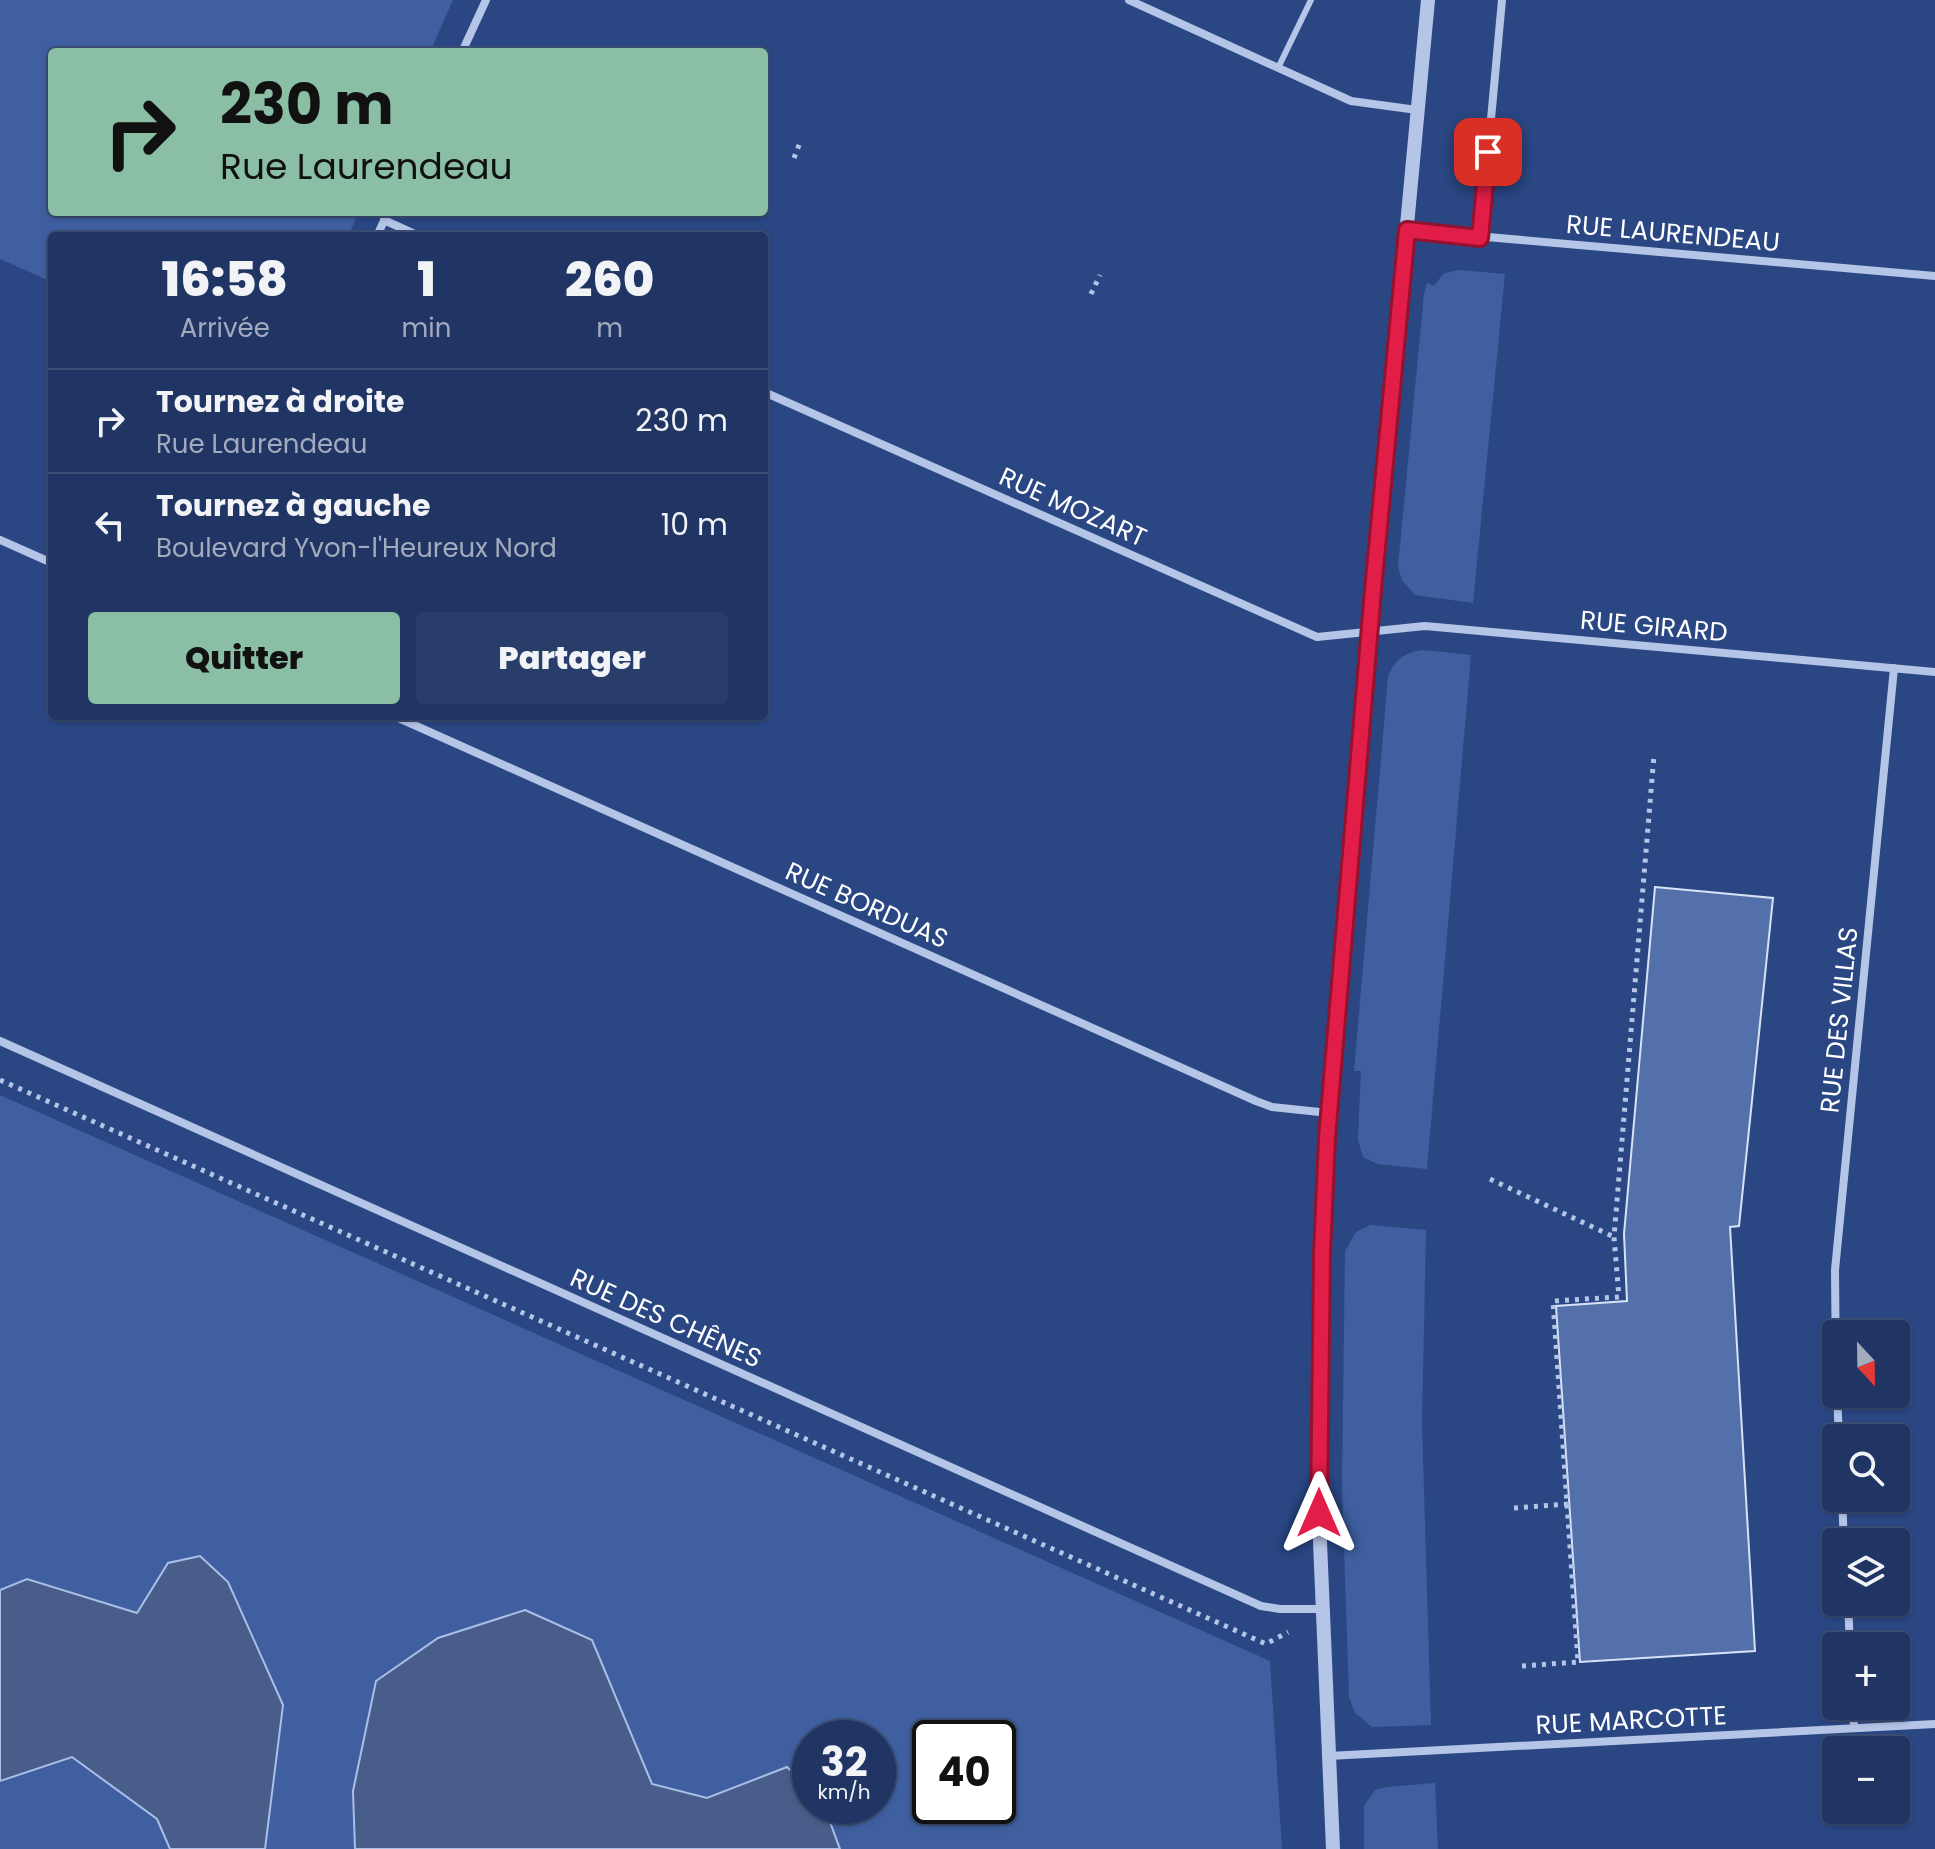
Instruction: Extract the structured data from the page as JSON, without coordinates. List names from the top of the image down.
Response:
{
  "streets": {
    "street": [
      "RUE LAURENDEAU",
      "RUE MOZART",
      "RUE GIRARD",
      "RUE BORDUAS",
      "RUE DES VILLAS",
      "RUE DES CHÊNES",
      "RUE MARCOTTE"
    ]
  },
  "crossings": [
    ["RUE MOZART", "RUE GIRARD"],
    ["RUE GIRARD", "RUE DES VILLAS"]
  ],
  "north": "bottom",
  "page": {
    "turn": ["230 m", "Rue Laurendeau"],
    "eta": [
      "16:58",
      "Arrivée",
      "1",
      "min",
      "260",
      "m"
    ],
    "list": [
      {
        "name": "Tournez à droite",
        "note": "Rue Laurendeau",
        "value": "230 m"
      },
      {
        "name": "Tournez à gauche",
        "note": "Boulevard Yvon-l'Heureux Nord",
        "value": "10 m"
      }
    ],
    "buttons": ["Quitter", "Partager"],
    "map_buttons": ["+", "−"],
    "speed": "32 km/h",
    "limit": "40"
  }
}
